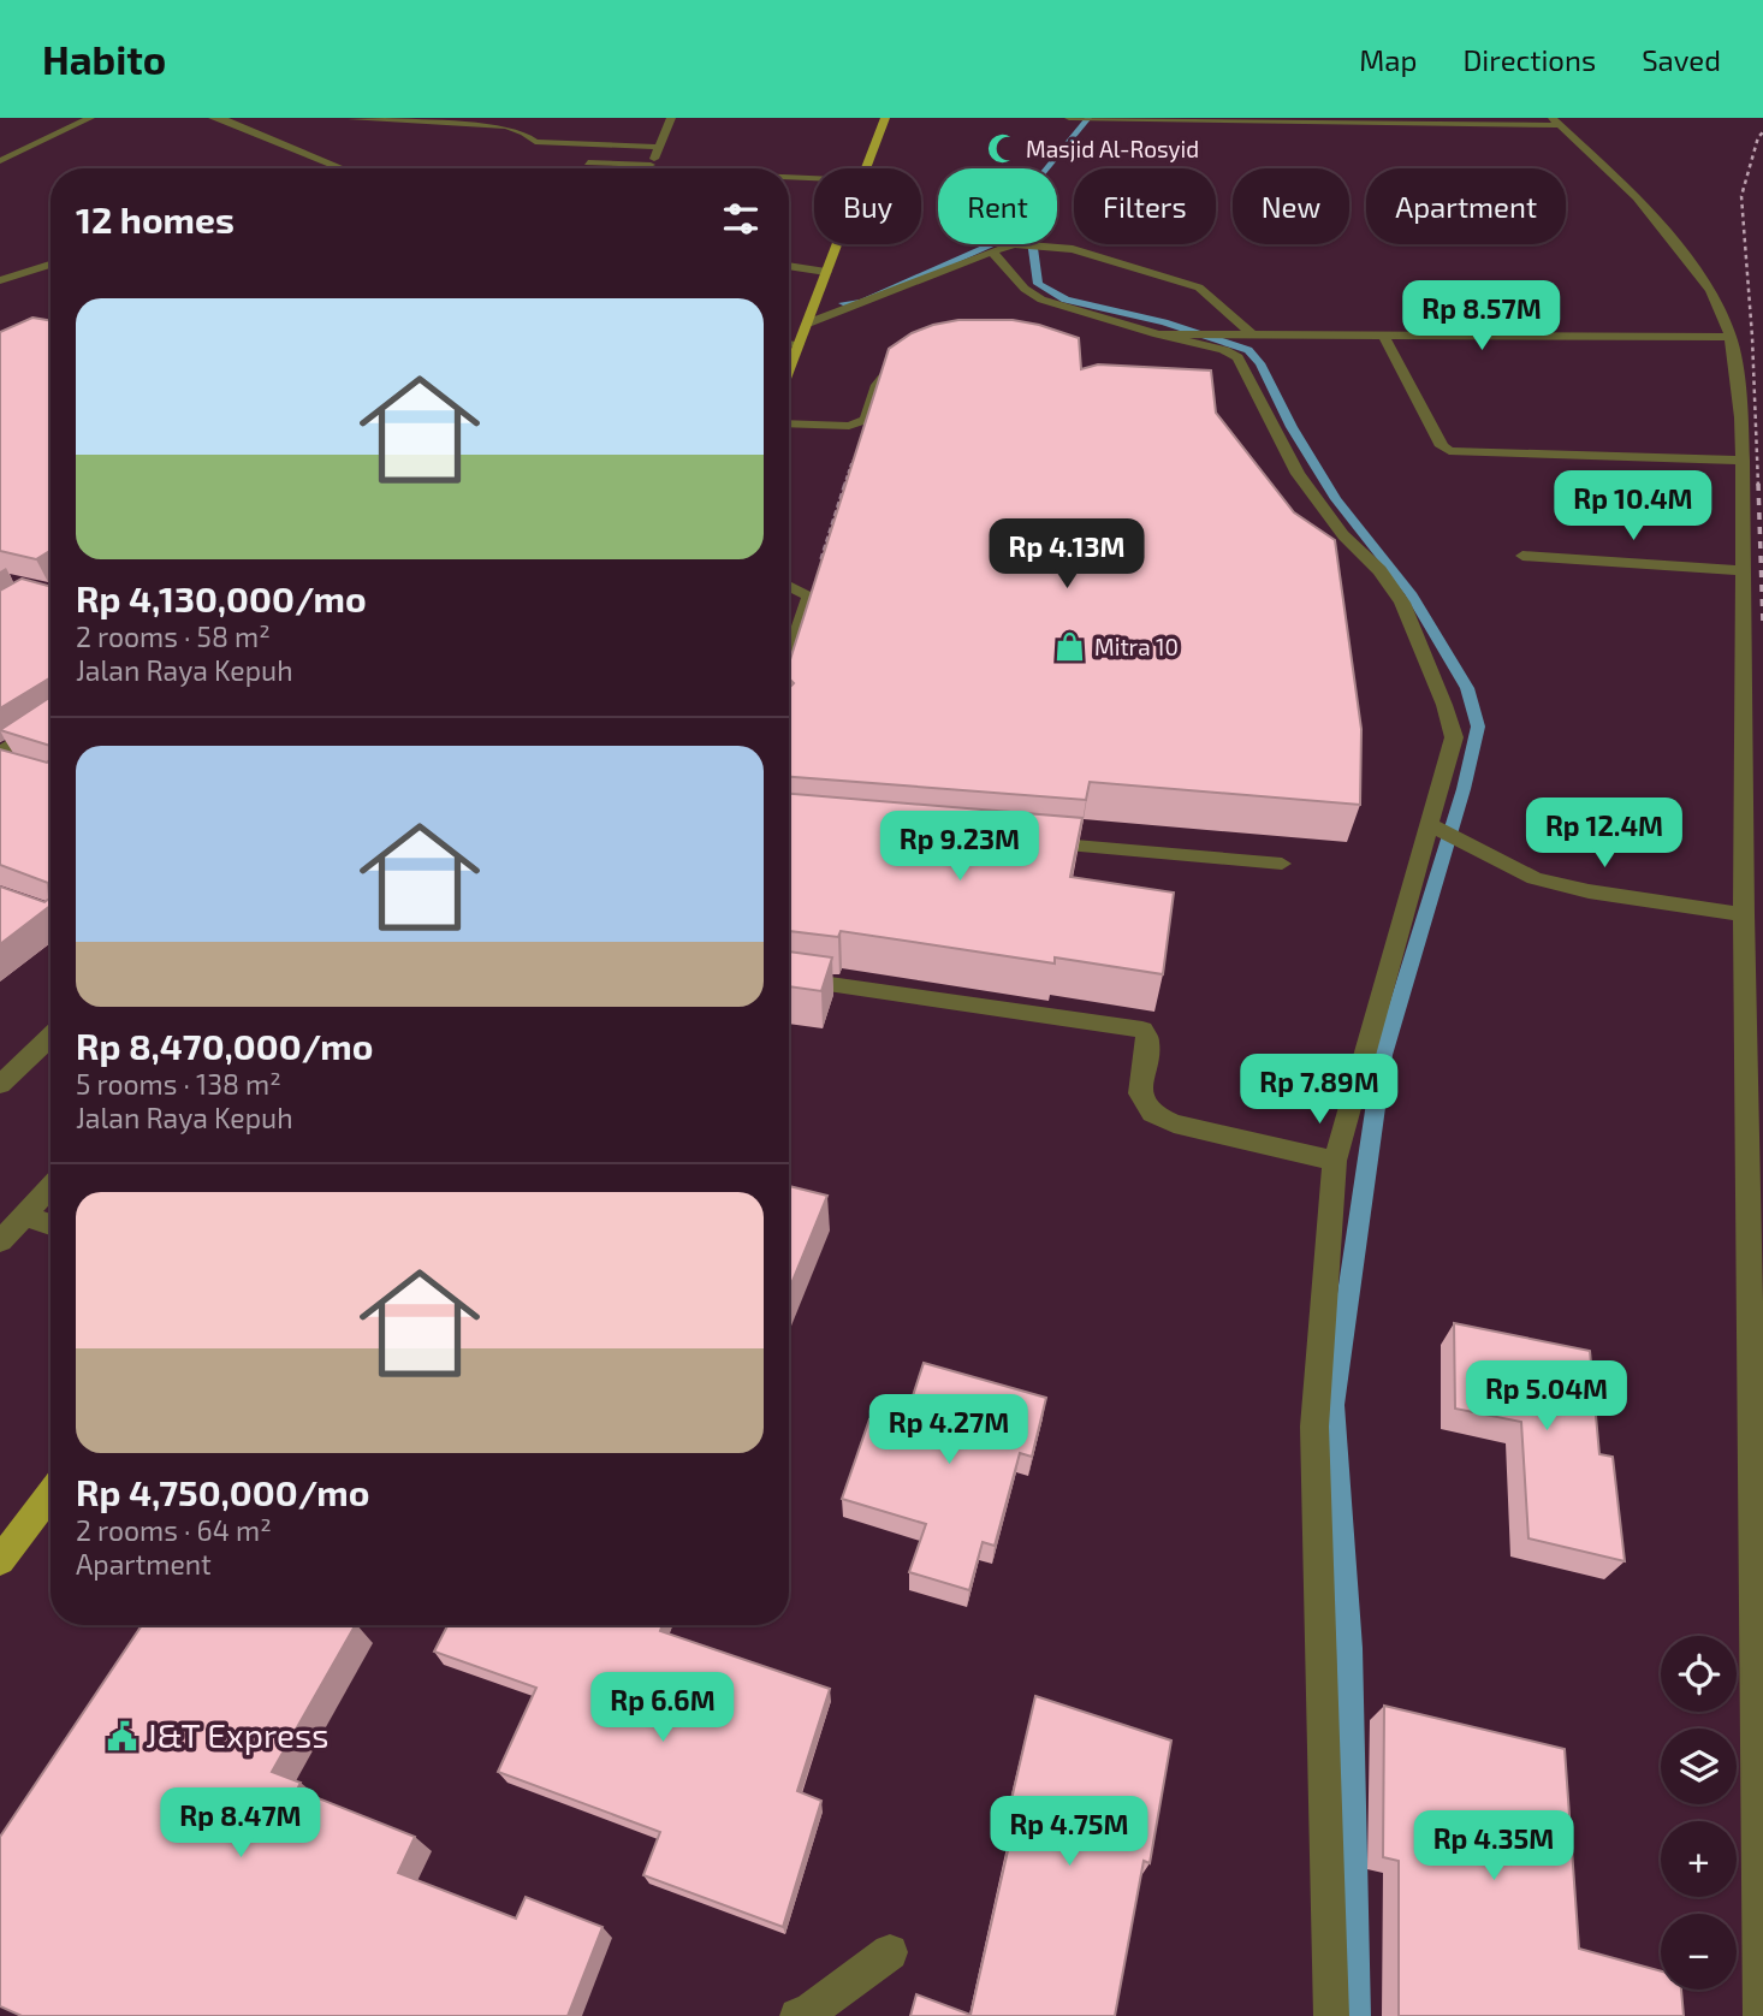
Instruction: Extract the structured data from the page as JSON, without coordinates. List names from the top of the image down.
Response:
{
  "places": {
    "mosque": ["Masjid Al-Rosyid"],
    "shop": ["Mitra 10"],
    "public building": ["J&T Express"]
  },
  "page": {
    "header": "Habito",
    "nav": ["Map", "Directions", "Saved"],
    "chip": [
      "Buy",
      "Rent",
      "Filters",
      "New",
      "Apartment"
    ],
    "heading": "12 homes",
    "list": [
      {
        "name": "Rp 4,130,000/mo",
        "note": "2 rooms · 58 m² · Jalan Raya Kepuh"
      },
      {
        "name": "Rp 8,470,000/mo",
        "note": "5 rooms · 138 m² · Jalan Raya Kepuh"
      },
      {
        "name": "Rp 4,750,000/mo",
        "note": "2 rooms · 64 m² · Apartment"
      }
    ],
    "price": [
      "Rp 8.57M",
      "Rp 10.4M",
      "Rp 4.13M",
      "Rp 12.4M",
      "Rp 9.23M",
      "Rp 7.89M",
      "Rp 5.04M",
      "Rp 4.27M",
      "Rp 6.6M",
      "Rp 8.47M",
      "Rp 4.75M",
      "Rp 4.35M"
    ],
    "map_buttons": ["+", "−"]
  }
}
